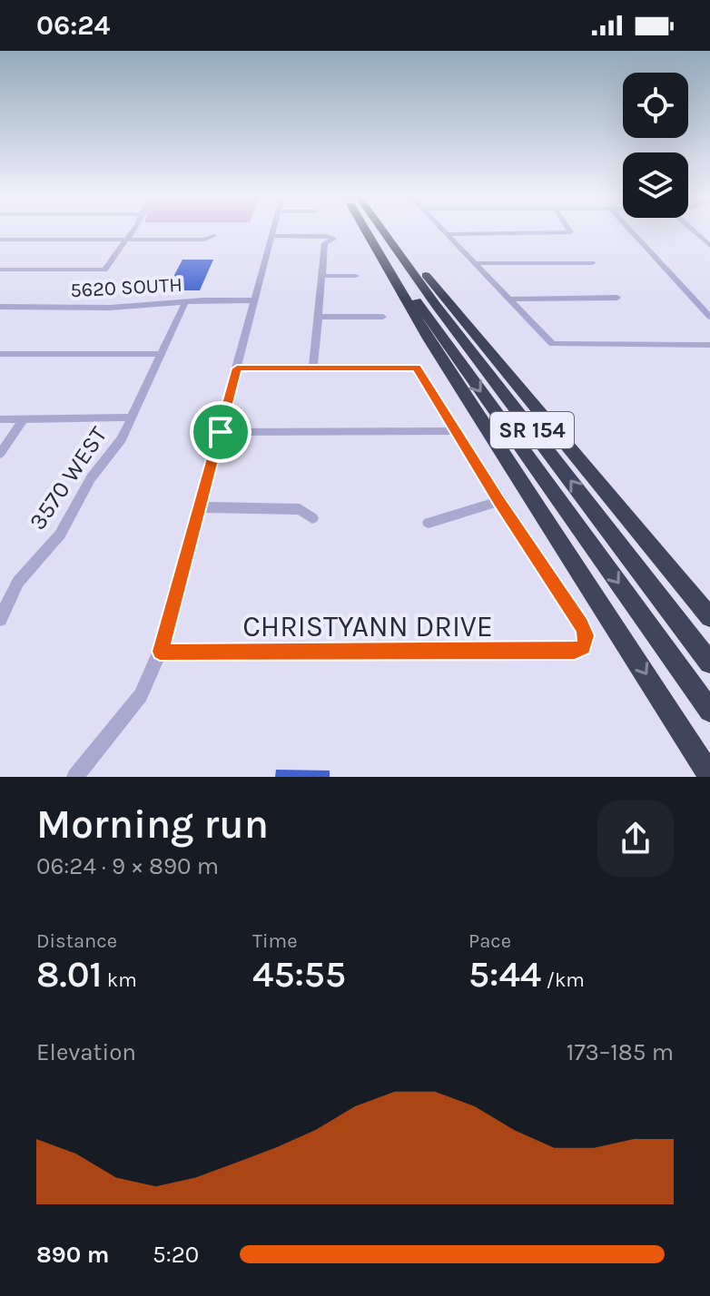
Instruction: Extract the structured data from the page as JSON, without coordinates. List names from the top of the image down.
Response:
{
  "streets": {
    "highway": ["SR 154"],
    "street": ["5620 SOUTH", "3570 WEST", "CHRISTYANN DRIVE"]
  },
  "crossings": [
    ["5620 SOUTH", "3570 WEST"]
  ],
  "page": {
    "status": "06:24",
    "heading": ["Morning run", "06:24 · 9 × 890 m"],
    "stats": [
      ["Distance", "8.01 km"],
      ["Time", "45:55"],
      ["Pace", "5:44 /km"]
    ],
    "chart": ["Elevation", "173–185 m"],
    "list": [
      {
        "name": "890 m",
        "note": "5:20"
      }
    ]
  }
}
